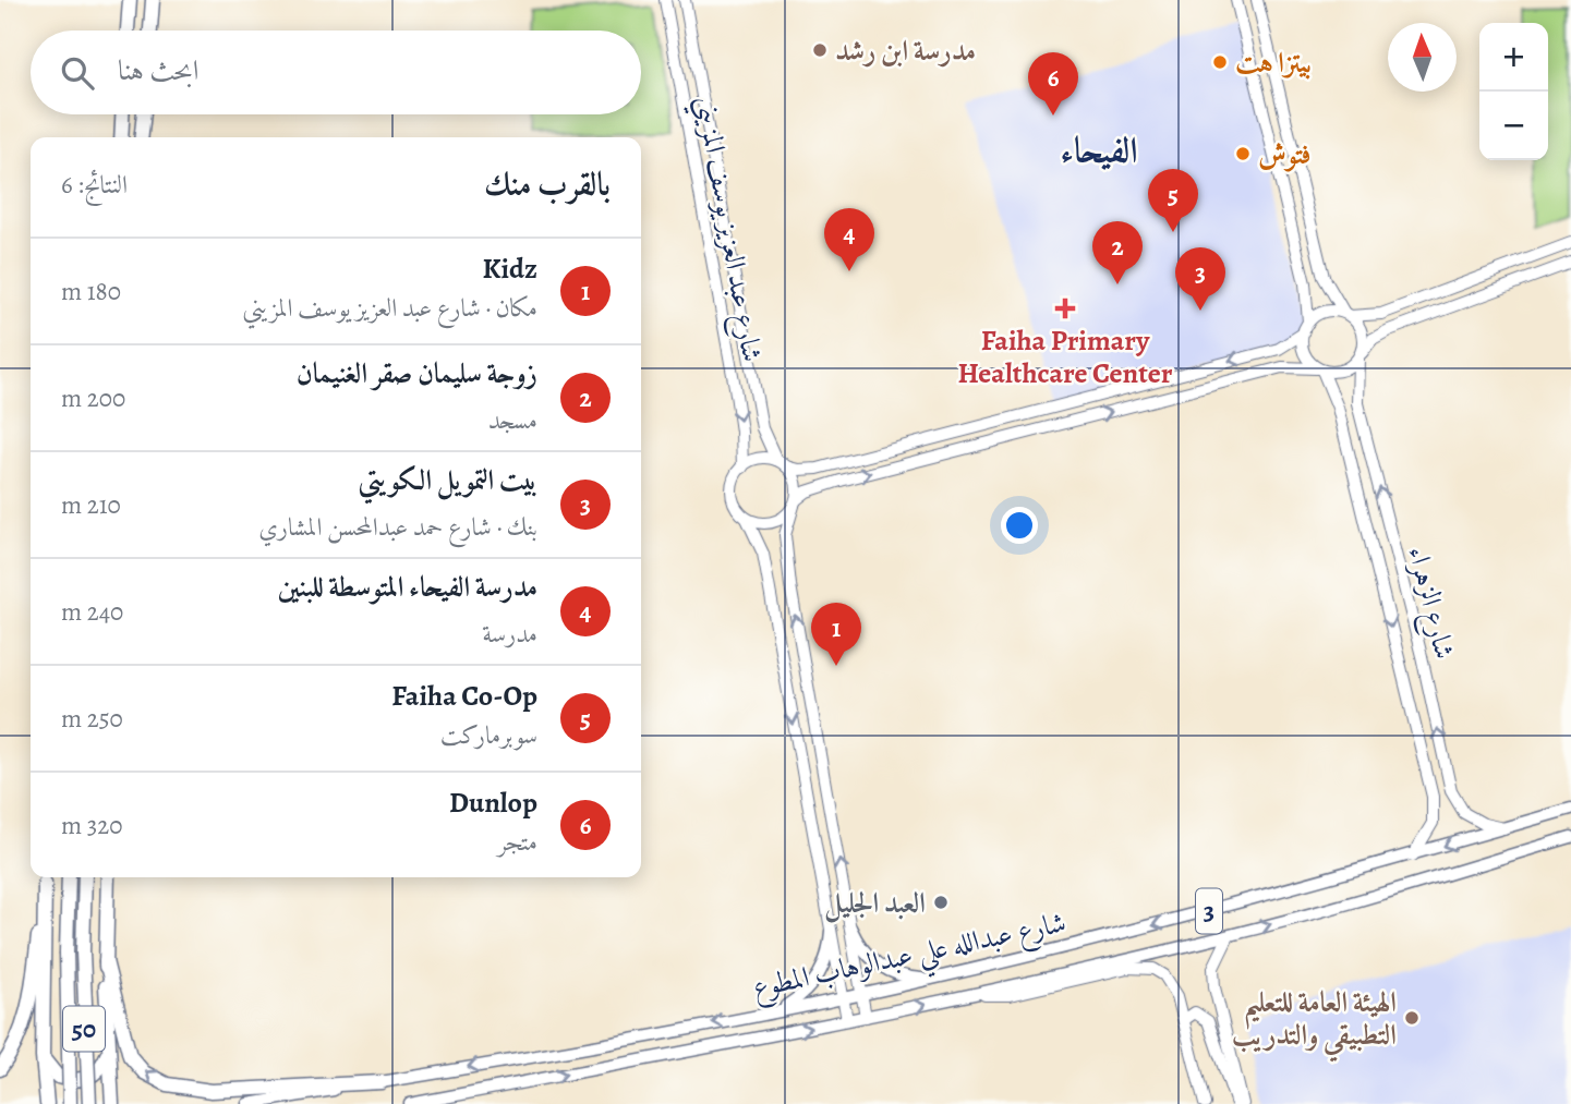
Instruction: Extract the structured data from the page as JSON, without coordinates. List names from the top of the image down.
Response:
{
  "streets": {
    "highway": ["50"],
    "main road": ["3", "شارع عبدالله علي عبدالوهاب المطوع"],
    "street": ["شارع عبد العزيز يوسف المزيني", "شارع الزهراء"]
  },
  "crossings": [
    ["شارع الزهراء", "شارع عبدالله علي عبدالوهاب المطوع"]
  ],
  "districts": ["الفيحاء"],
  "places": {
    "other": [
      "مدرسة ابن رشد",
      "بيتزا هت",
      "فتوش",
      "العبد الجليل",
      "الهيئة العامة للتعليم التطبيقي والتدريب"
    ],
    "health": ["Faiha Primary Healthcare Center"]
  },
  "north": "top",
  "page": {
    "map_buttons": ["+", "−"],
    "search": "ابحث هنا",
    "pins": [
      "6",
      "5",
      "4",
      "2",
      "3",
      "1"
    ],
    "heading": ["بالقرب منك", "النتائج: 6"],
    "list": [
      {
        "mark": "1",
        "name": "Kidz",
        "note": "مكان · شارع عبد العزيز يوسف المزيني",
        "value": "180 m"
      },
      {
        "mark": "2",
        "name": "زوجة سليمان صقر الغنيمان",
        "note": "مسجد",
        "value": "200 m"
      },
      {
        "mark": "3",
        "name": "بيت التمويل الكويتي",
        "note": "بنك · شارع حمد عبدالمحسن المشاري",
        "value": "210 m"
      },
      {
        "mark": "4",
        "name": "مدرسة الفيحاء المتوسطة للبنين",
        "note": "مدرسة",
        "value": "240 m"
      },
      {
        "mark": "5",
        "name": "Faiha Co-Op",
        "note": "سوبرماركت",
        "value": "250 m"
      },
      {
        "mark": "6",
        "name": "Dunlop",
        "note": "متجر",
        "value": "320 m"
      }
    ]
  }
}
